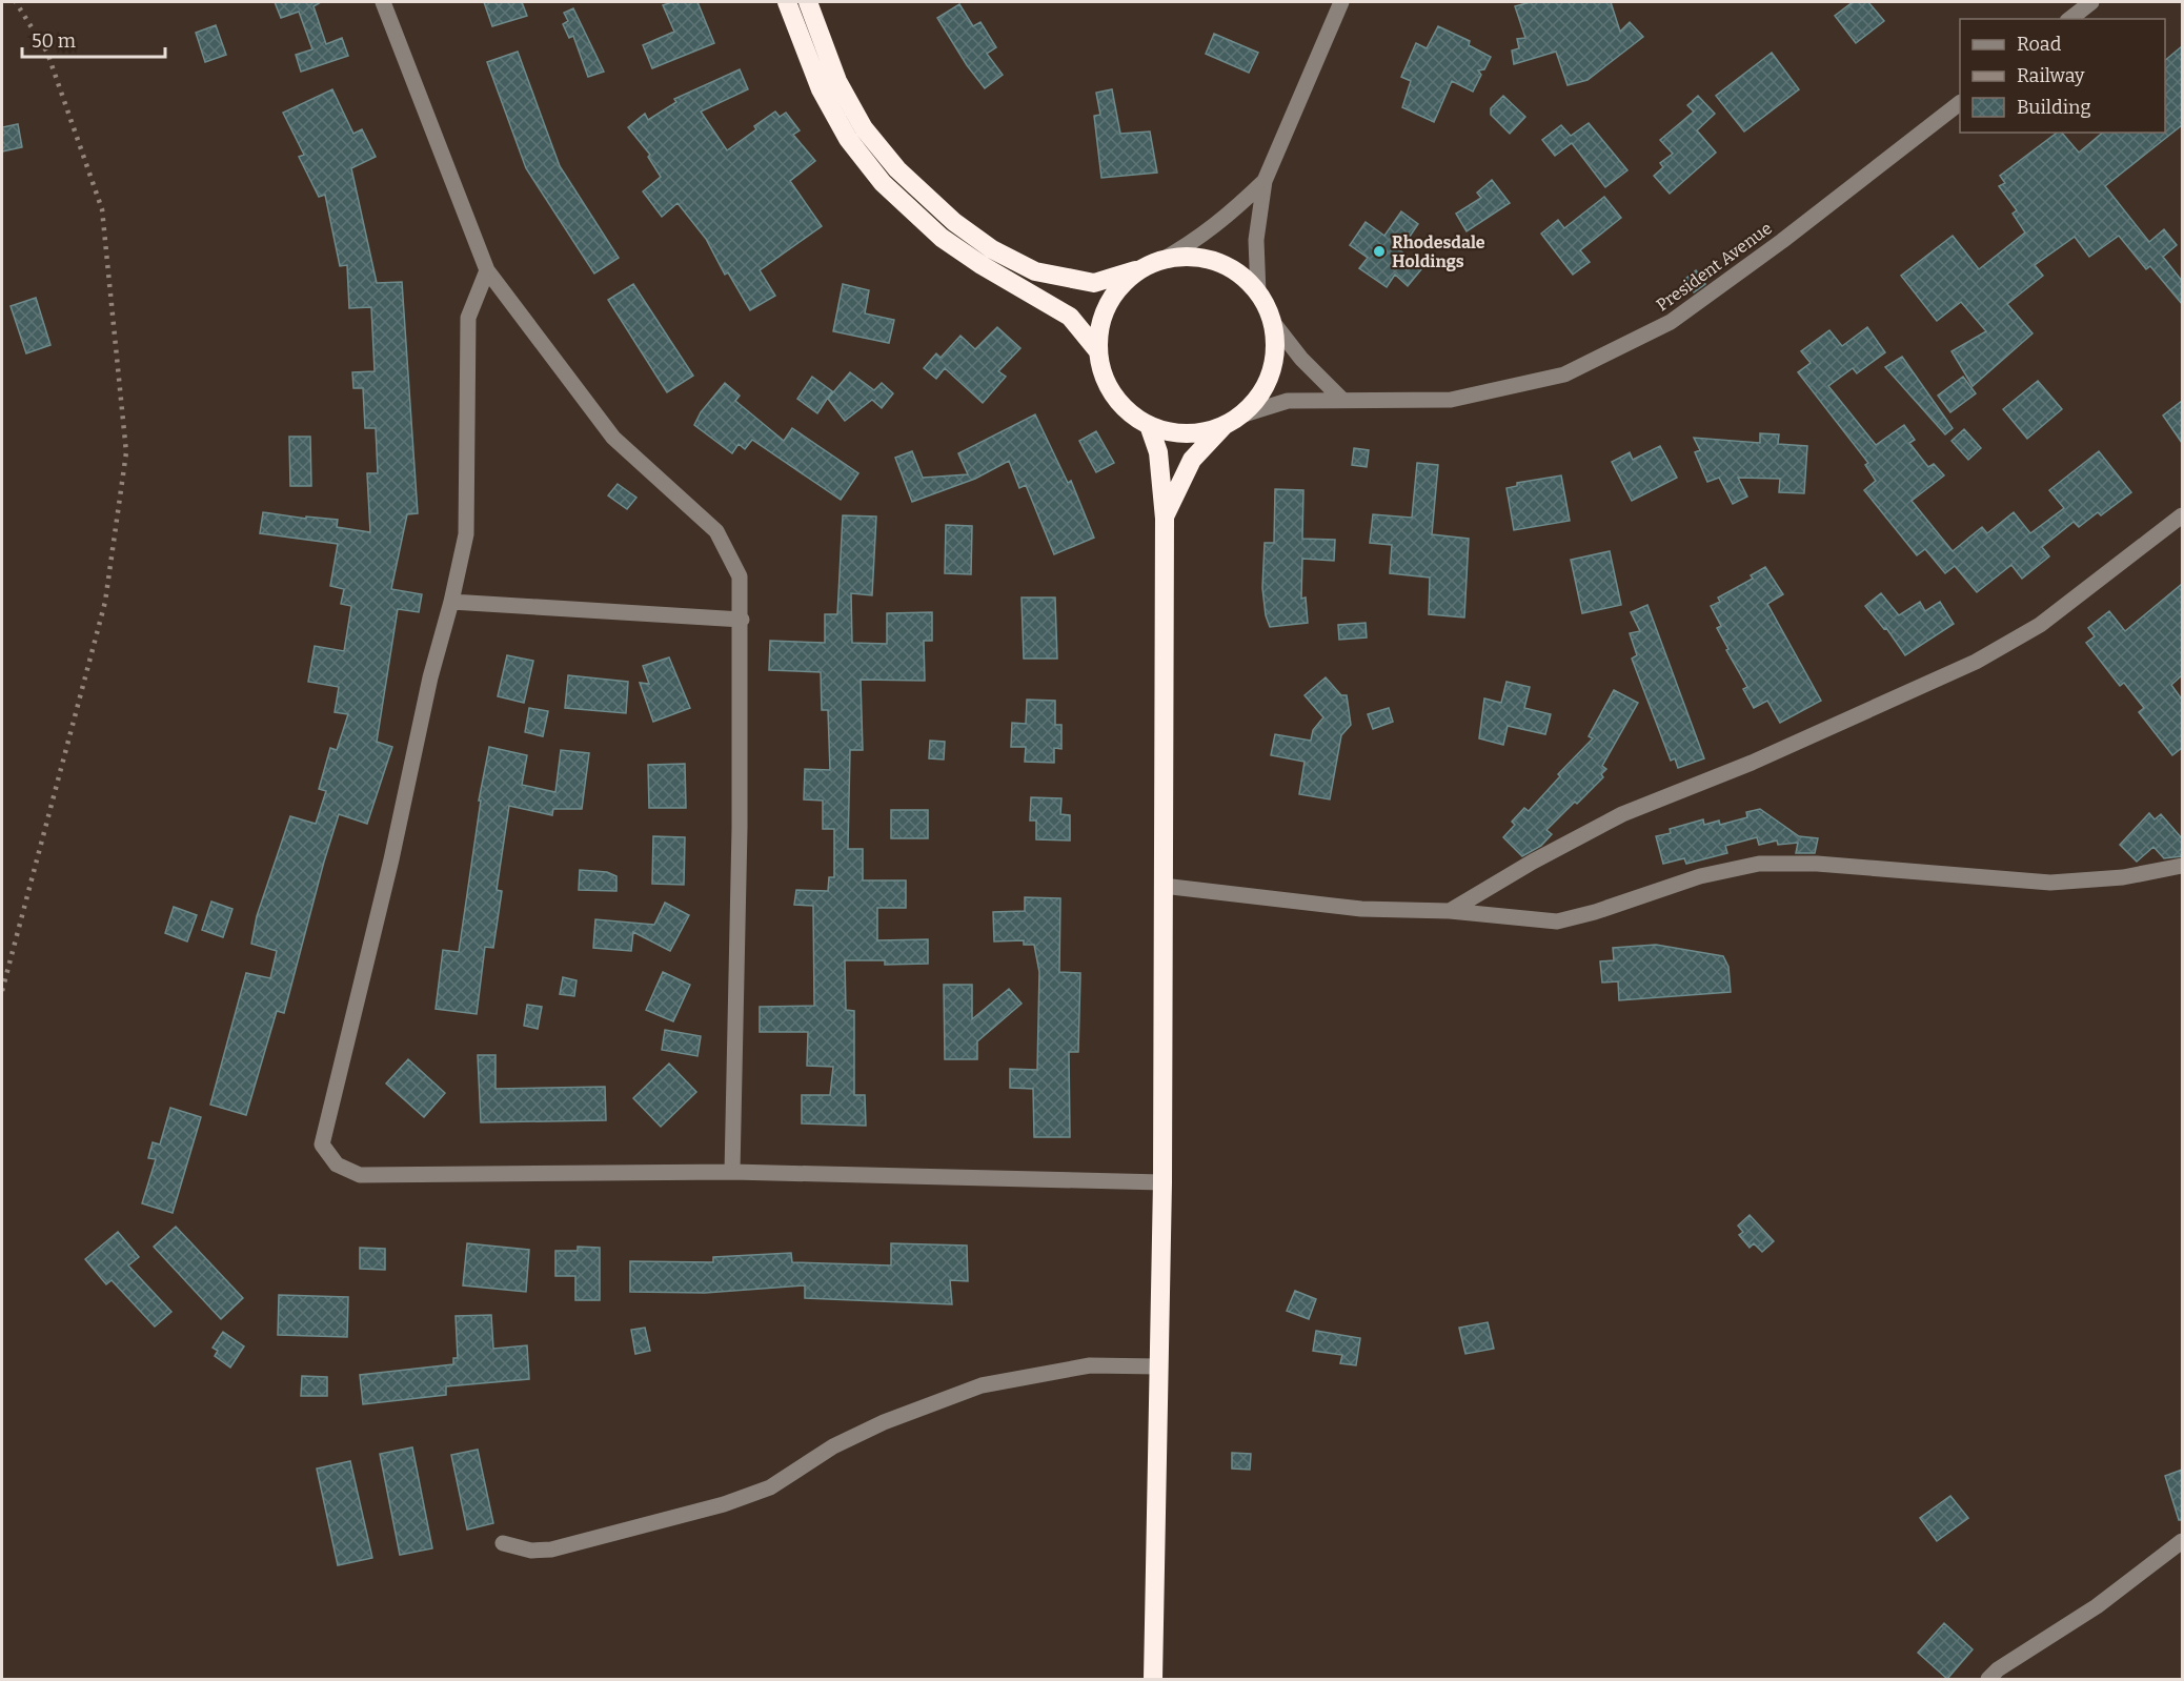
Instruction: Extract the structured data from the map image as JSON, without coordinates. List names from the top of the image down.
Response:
{
  "streets": {
    "street": ["President Avenue"]
  },
  "places": ["Rhodesdale Holdings"],
  "legend": ["Road", "Railway", "Building"],
  "scale_bar": "50 m"
}
